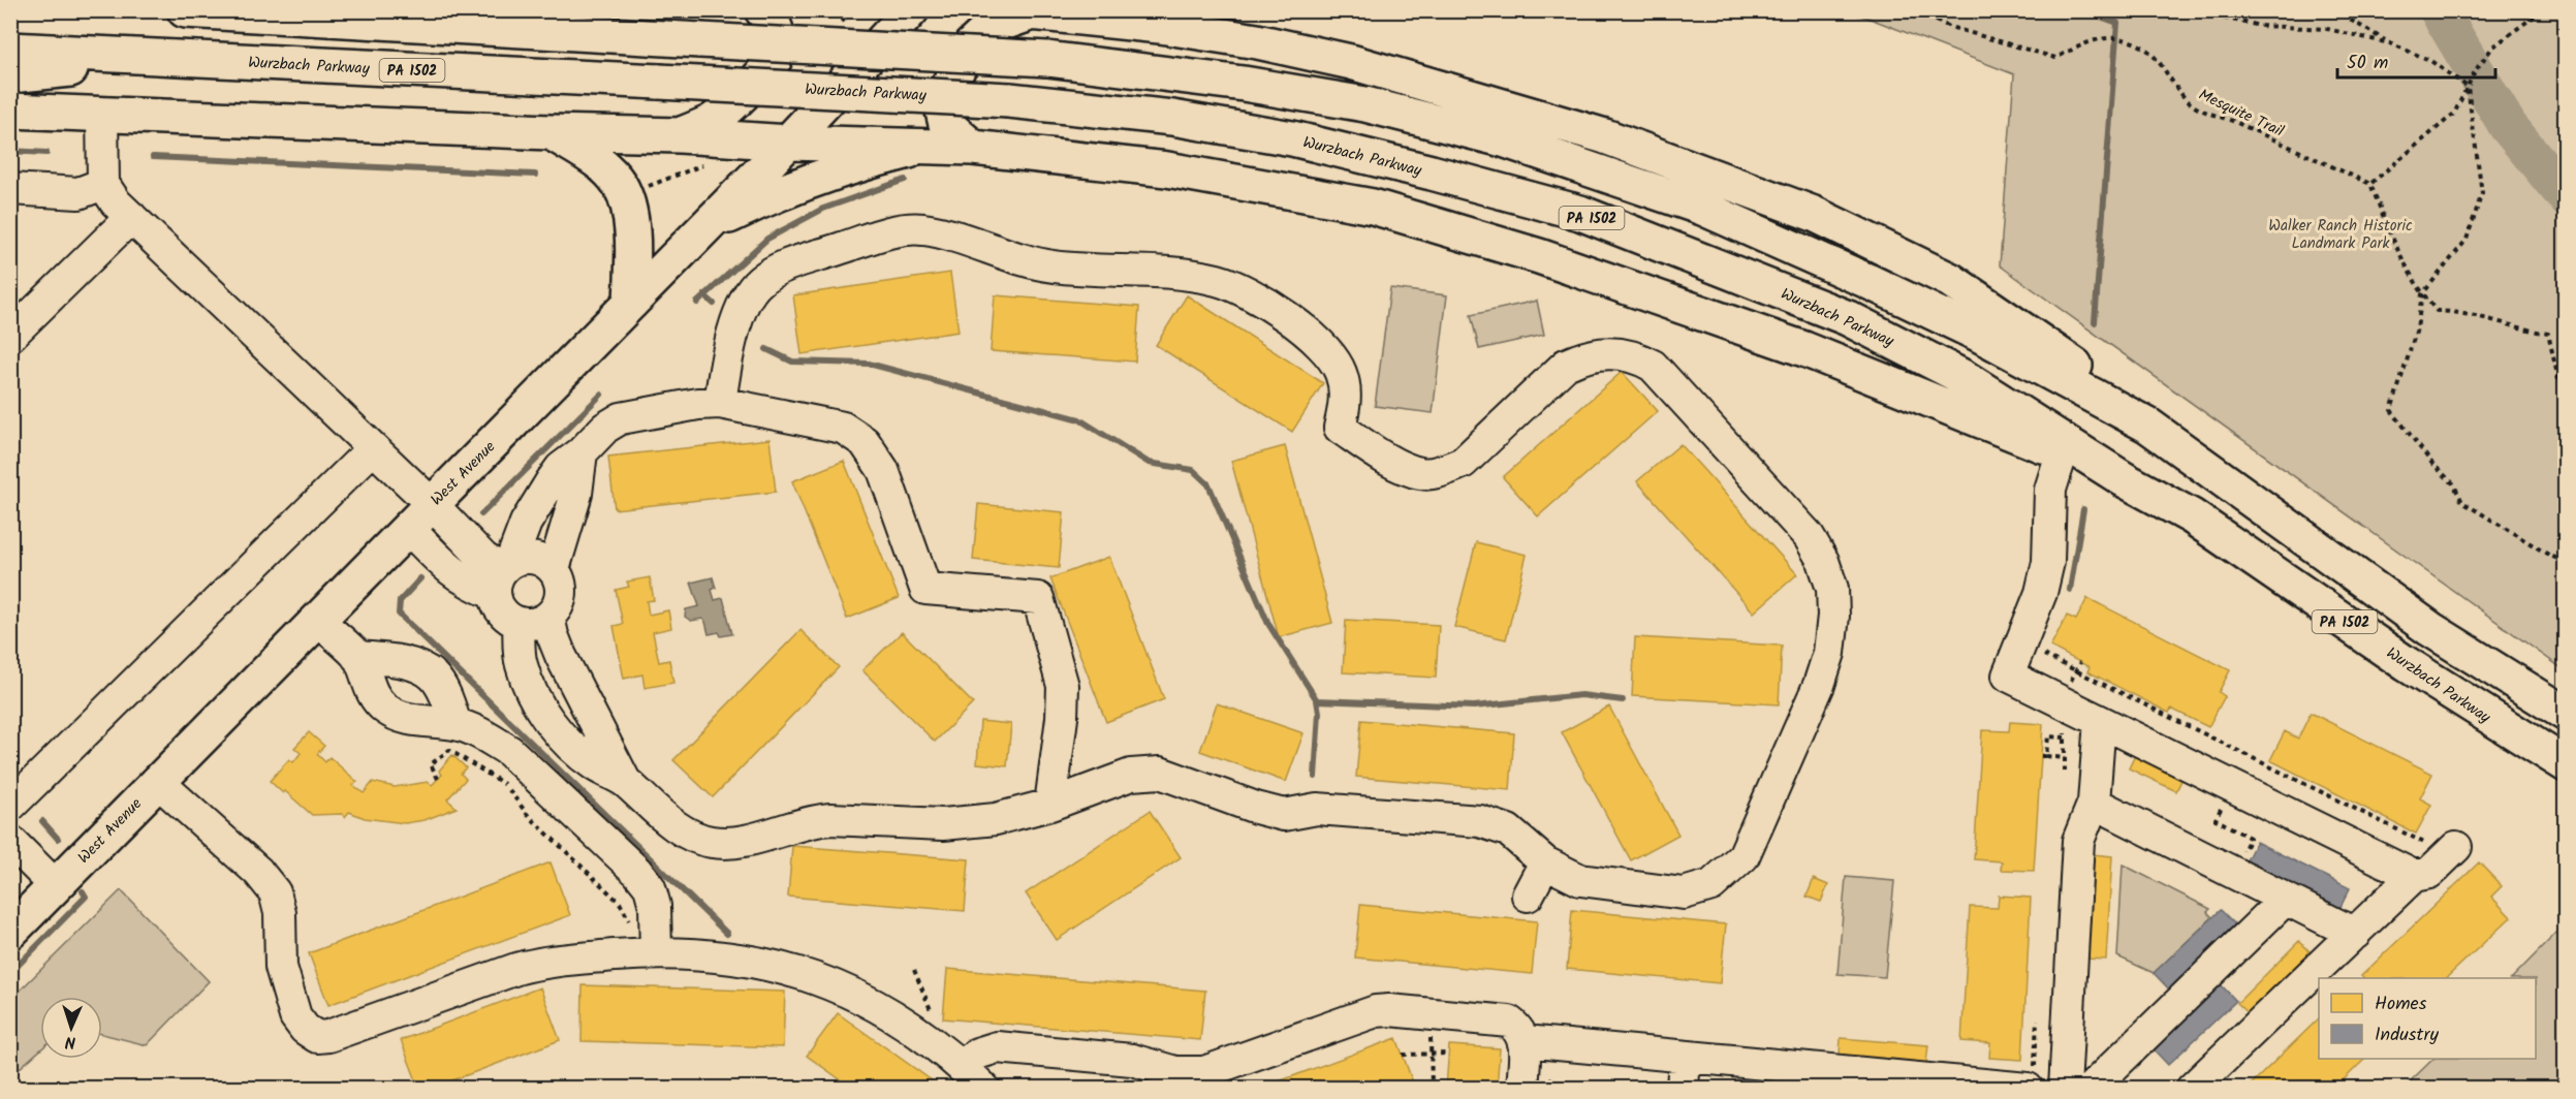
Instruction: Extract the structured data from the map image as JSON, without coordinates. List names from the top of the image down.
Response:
{
  "streets": {
    "main road": ["Wurzbach Parkway", "PA 1502", "West Avenue"],
    "path": ["Mesquite Trail"]
  },
  "parks": ["Walker Ranch Historic Landmark Park"],
  "legend": ["Homes", "Industry"],
  "scale_bar": "50 m",
  "north": "bottom"
}
